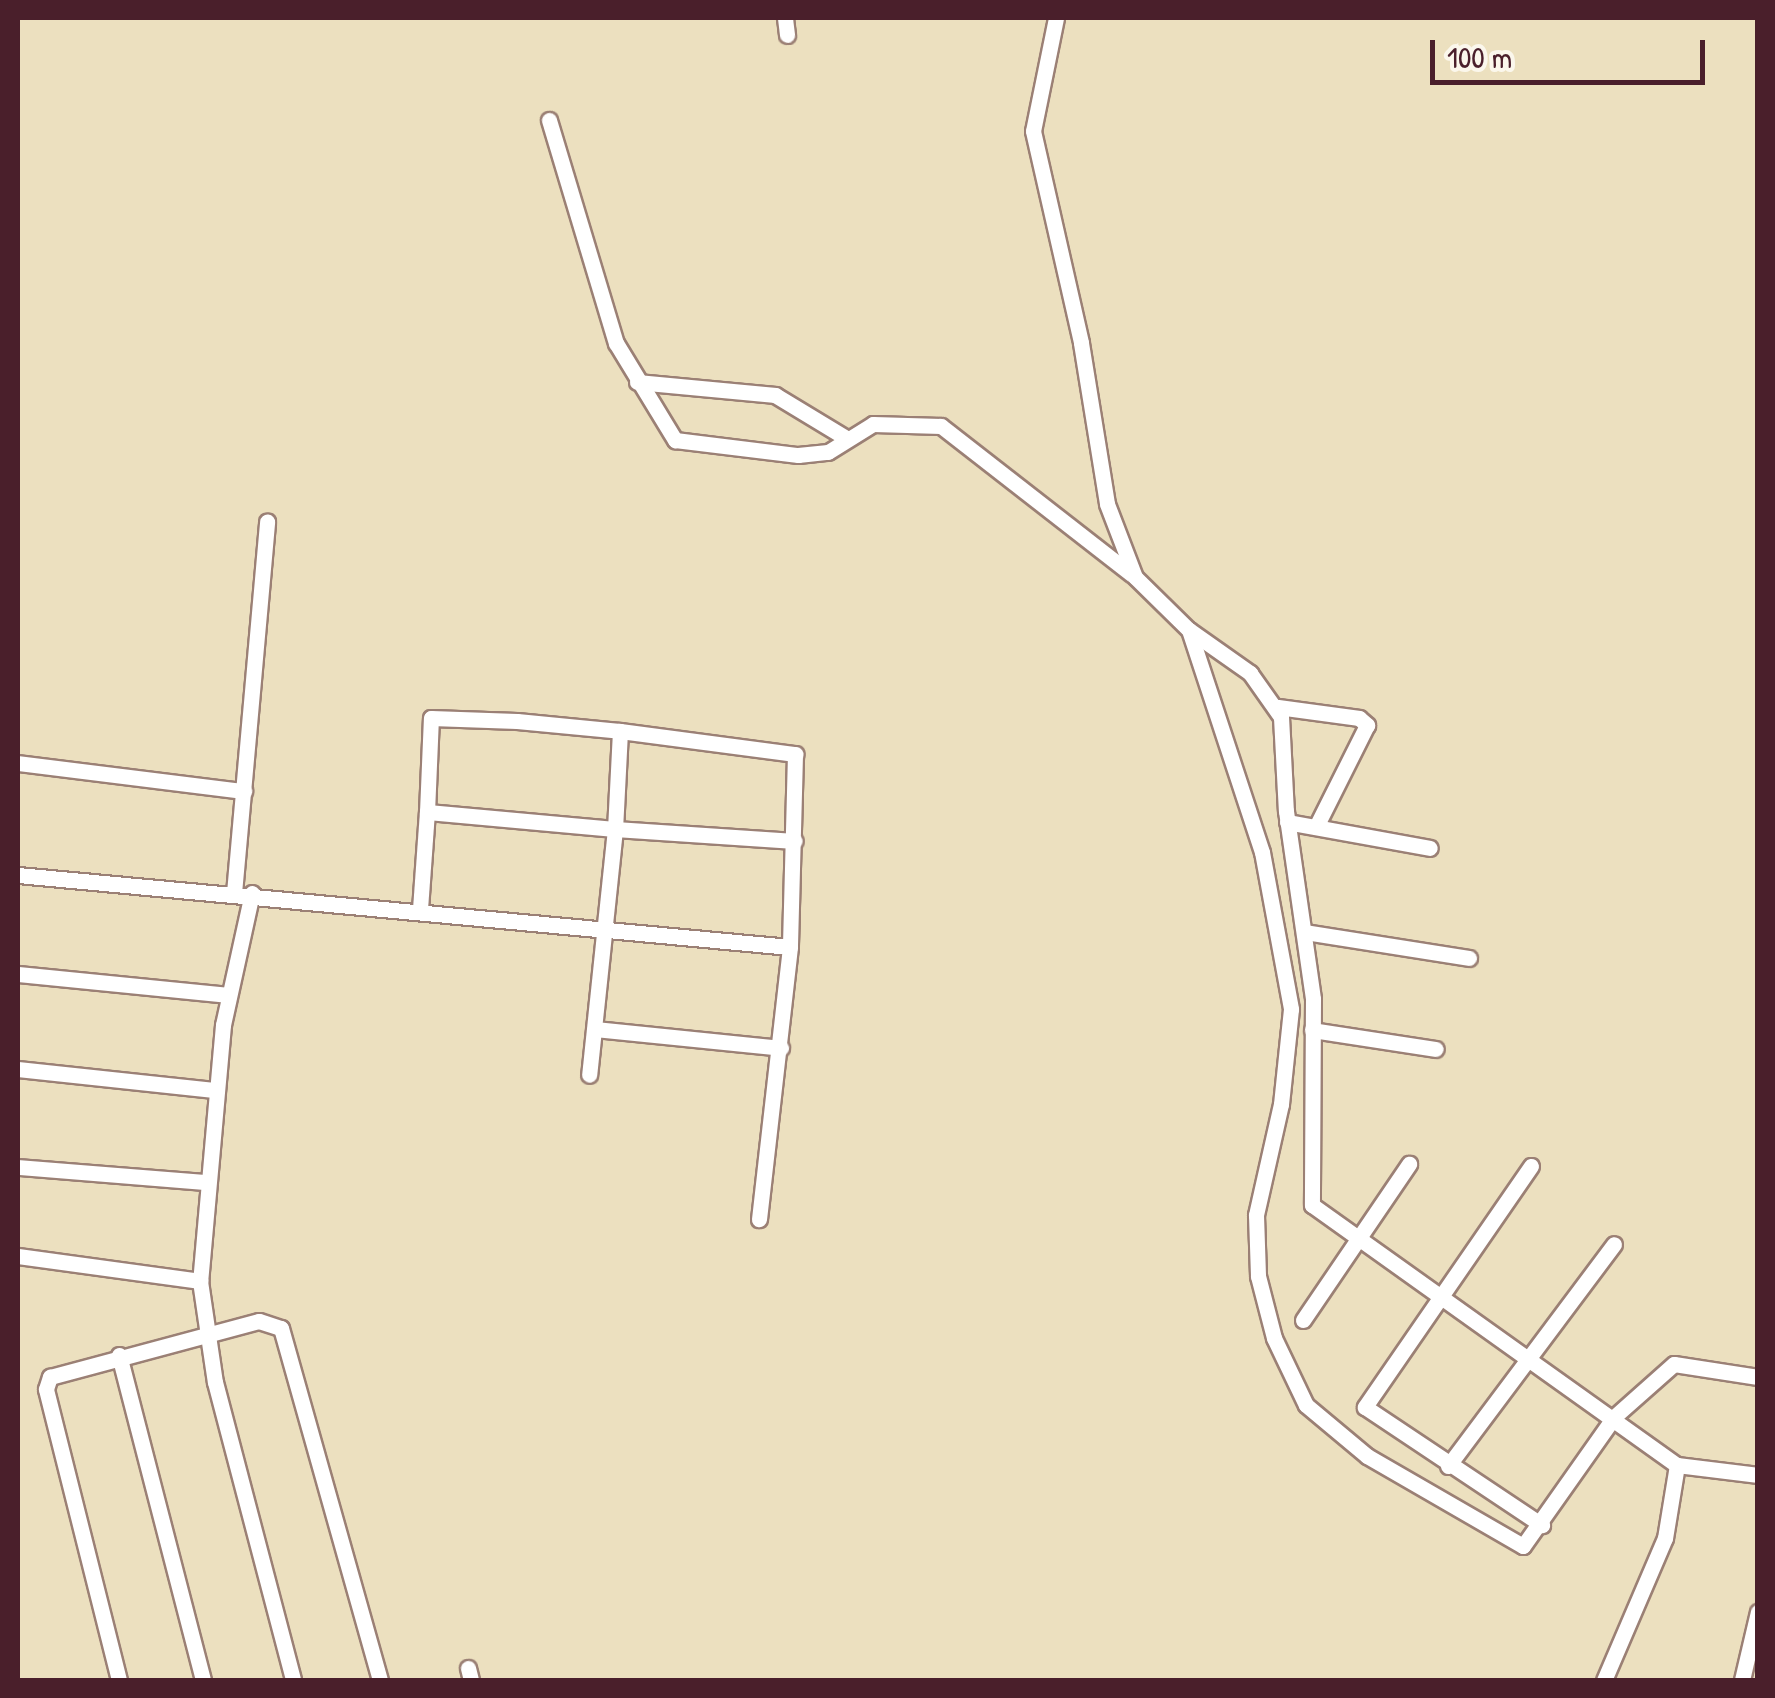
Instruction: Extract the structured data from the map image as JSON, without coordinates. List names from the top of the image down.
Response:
{
  "scale_bar": "100 m"
}
